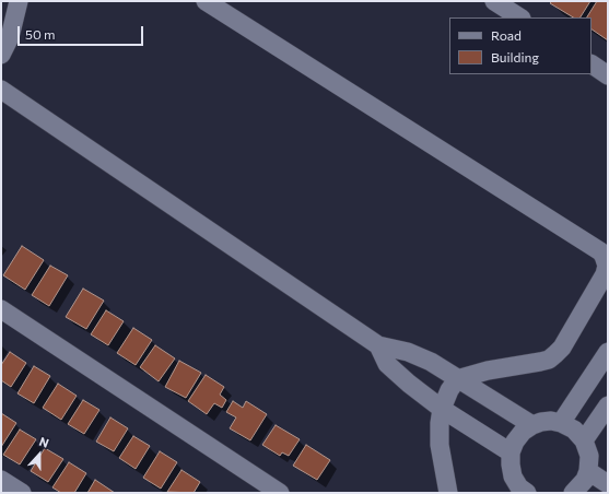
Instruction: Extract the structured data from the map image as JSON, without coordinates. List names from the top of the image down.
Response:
{
  "legend": ["Road", "Building"],
  "scale_bar": "50 m",
  "north": "top"
}
